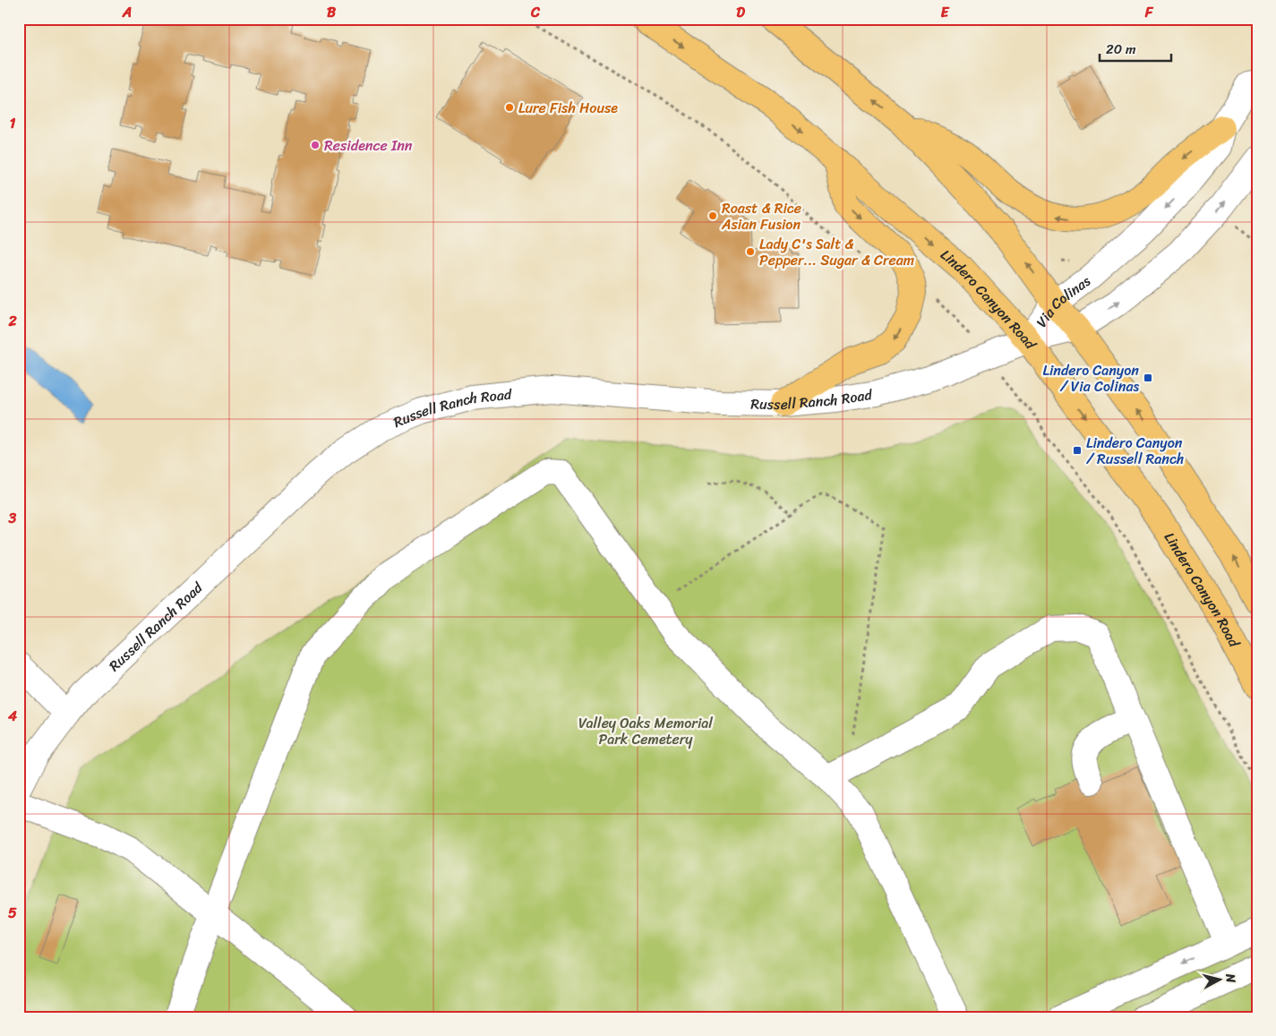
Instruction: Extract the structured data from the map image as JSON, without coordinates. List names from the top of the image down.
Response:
{
  "streets": {
    "main road": ["Lindero Canyon Road"],
    "street": ["Via Colinas", "Russell Ranch Road"]
  },
  "crossings": [
    ["Lindero Canyon Road", "Via Colinas"],
    ["Lindero Canyon Road", "Russell Ranch Road"],
    ["Via Colinas", "Russell Ranch Road"]
  ],
  "parks": ["Valley Oaks Memorial Park Cemetery"],
  "places": {
    "other": [
      "Lure Fish House",
      "Residence Inn",
      "Roast & Rice Asian Fusion",
      "Lady C's Salt & Pepper... Sugar & Cream"
    ],
    "transit": ["Lindero Canyon / Via Colinas", "Lindero Canyon / Russell Ranch"]
  },
  "scale_bar": "20 m",
  "north": "right",
  "grid": {
    "columns": [
      "A",
      "B",
      "C",
      "D",
      "E",
      "F"
    ],
    "rows": [
      "1",
      "2",
      "3",
      "4",
      "5"
    ]
  }
}
